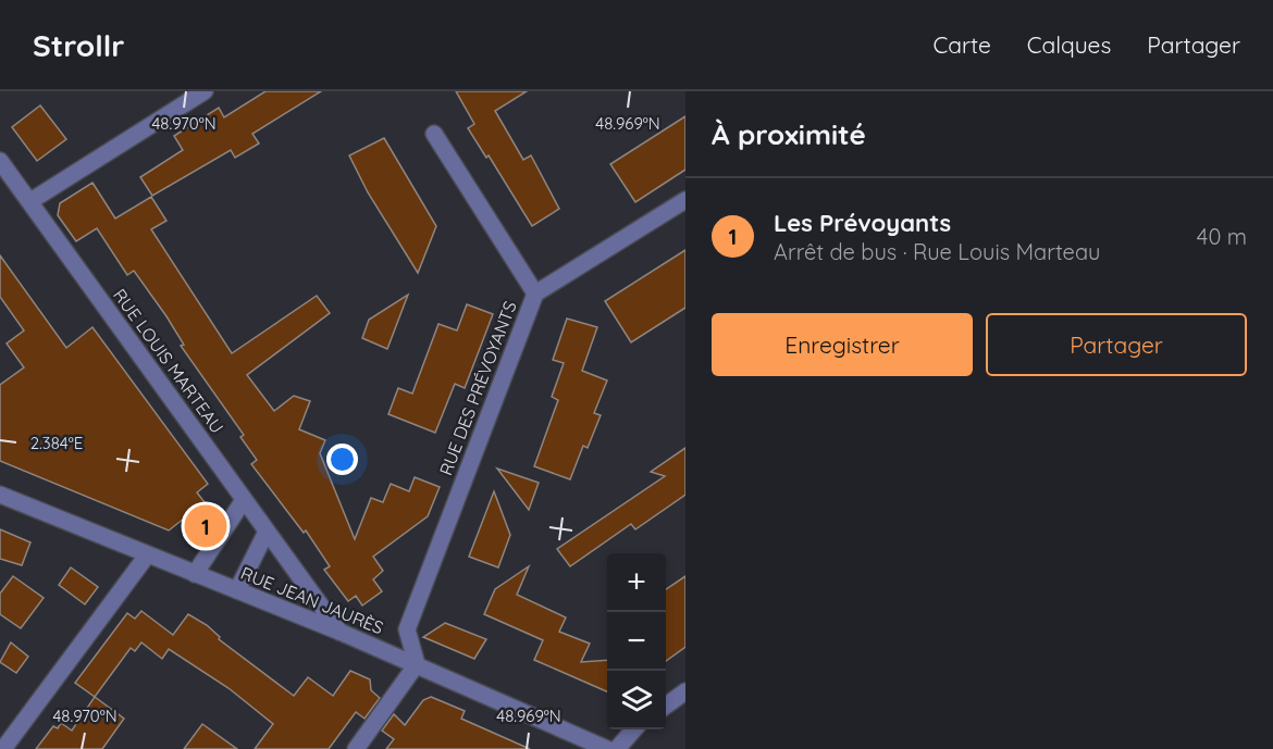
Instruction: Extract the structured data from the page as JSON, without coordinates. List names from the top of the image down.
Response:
{
  "streets": {
    "street": ["RUE LOUIS MARTEAU", "RUE DES PRÉVOYANTS", "RUE JEAN JAURÈS"]
  },
  "crossings": [
    ["RUE LOUIS MARTEAU", "RUE JEAN JAURÈS"],
    ["RUE DES PRÉVOYANTS", "RUE JEAN JAURÈS"]
  ],
  "page": {
    "header": "Strollr",
    "nav": ["Carte", "Calques", "Partager"],
    "heading": "À proximité",
    "list": [
      {
        "mark": "1",
        "name": "Les Prévoyants",
        "note": "Arrêt de bus · Rue Louis Marteau",
        "value": "40 m"
      }
    ],
    "buttons": ["Enregistrer", "Partager"],
    "pins": "1",
    "map_buttons": ["+", "−"]
  },
  "coordinates": ["48.970°N", "48.969°N", "2.384°E"]
}
